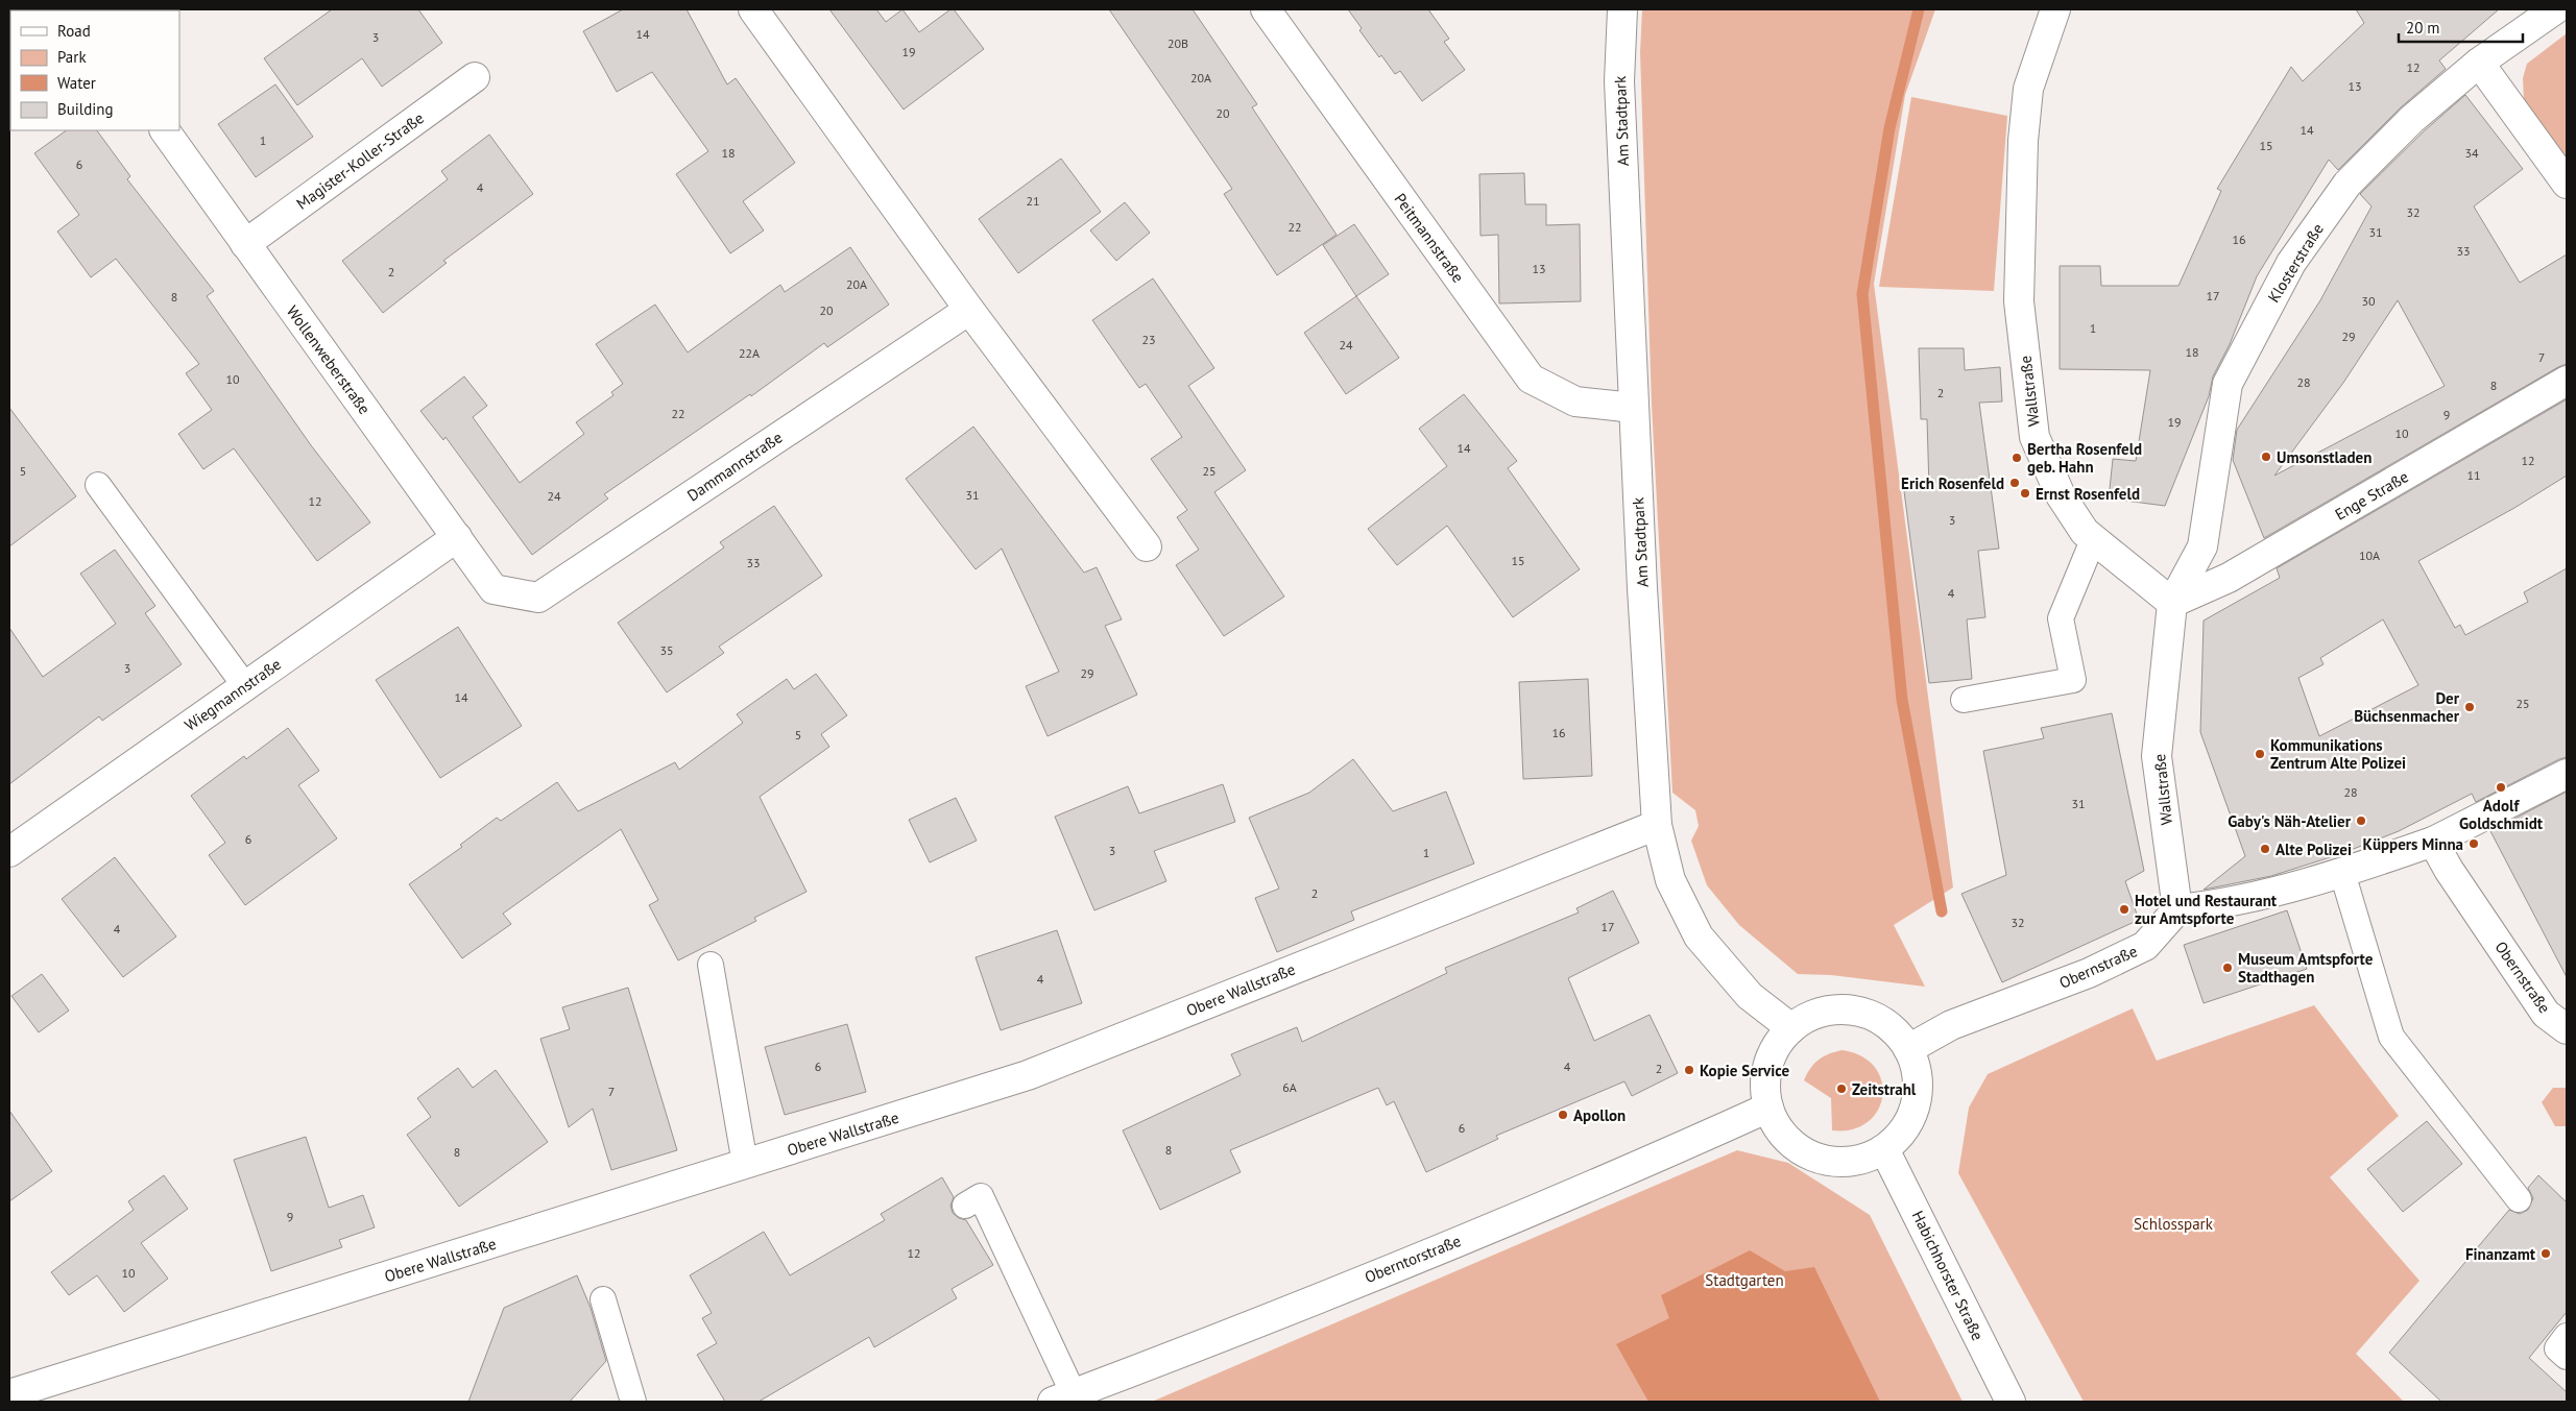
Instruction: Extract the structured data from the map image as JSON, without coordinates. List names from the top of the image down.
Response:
{
  "streets": {
    "street": [
      "Am Stadtpark",
      "Magister-Koller-Straße",
      "Peitmannstraße",
      "Klosterstraße",
      "Wollenweberstraße",
      "Wallstraße",
      "Dammannstraße",
      "Enge Straße",
      "Wiegmannstraße",
      "Obernstraße",
      "Obere Wallstraße",
      "Oberntorstraße",
      "Habichhorster Straße"
    ]
  },
  "crossings": [
    ["Am Stadtpark", "Peitmannstraße"],
    ["Am Stadtpark", "Obernstraße"],
    ["Am Stadtpark", "Obere Wallstraße"],
    ["Am Stadtpark", "Oberntorstraße"],
    ["Am Stadtpark", "Habichhorster Straße"],
    ["Magister-Koller-Straße", "Wollenweberstraße"],
    ["Klosterstraße", "Wallstraße"],
    ["Klosterstraße", "Enge Straße"],
    ["Wollenweberstraße", "Dammannstraße"],
    ["Wollenweberstraße", "Wiegmannstraße"],
    ["Wallstraße", "Enge Straße"],
    ["Wallstraße", "Obernstraße"],
    ["Obernstraße", "Oberntorstraße"],
    ["Obernstraße", "Habichhorster Straße"],
    ["Oberntorstraße", "Habichhorster Straße"]
  ],
  "parks": ["Schlosspark", "Stadtgarten"],
  "places": [
    "Umsonstladen",
    "Bertha Rosenfeld geb. Hahn",
    "Erich Rosenfeld",
    "Ernst Rosenfeld",
    "Der Büchsenmacher",
    "Kommunikations Zentrum Alte Polizei",
    "Adolf Goldschmidt",
    "Gaby's Näh-Atelier",
    "Küppers Minna",
    "Alte Polizei",
    "Hotel und Restaurant zur Amtspforte",
    "Museum Amtspforte Stadthagen",
    "Kopie Service",
    "Zeitstrahl",
    "Apollon",
    "Finanzamt"
  ],
  "house_numbers": [
    "14",
    "3",
    "20B",
    "19",
    "12",
    "20A",
    "13",
    "20",
    "14",
    "1",
    "15",
    "18",
    "34",
    "6",
    "4",
    "21",
    "32",
    "22",
    "31",
    "16",
    "33",
    "13",
    "2",
    "20A",
    "17",
    "8",
    "30",
    "20",
    "1",
    "29",
    "23",
    "24",
    "18",
    "22A",
    "7",
    "10",
    "28",
    "8",
    "2",
    "22",
    "9",
    "19",
    "10",
    "14",
    "12",
    "5",
    "25",
    "11",
    "31",
    "24",
    "12",
    "3",
    "10A",
    "15",
    "33",
    "4",
    "35",
    "3",
    "29",
    "14",
    "25",
    "16",
    "5",
    "28",
    "31",
    "6",
    "3",
    "1",
    "2",
    "32",
    "17",
    "4",
    "4",
    "6",
    "4",
    "2",
    "6A",
    "7",
    "6",
    "8",
    "8",
    "9",
    "12",
    "10"
  ],
  "legend": [
    "Road",
    "Park",
    "Water",
    "Building"
  ],
  "scale_bar": "20 m"
}
